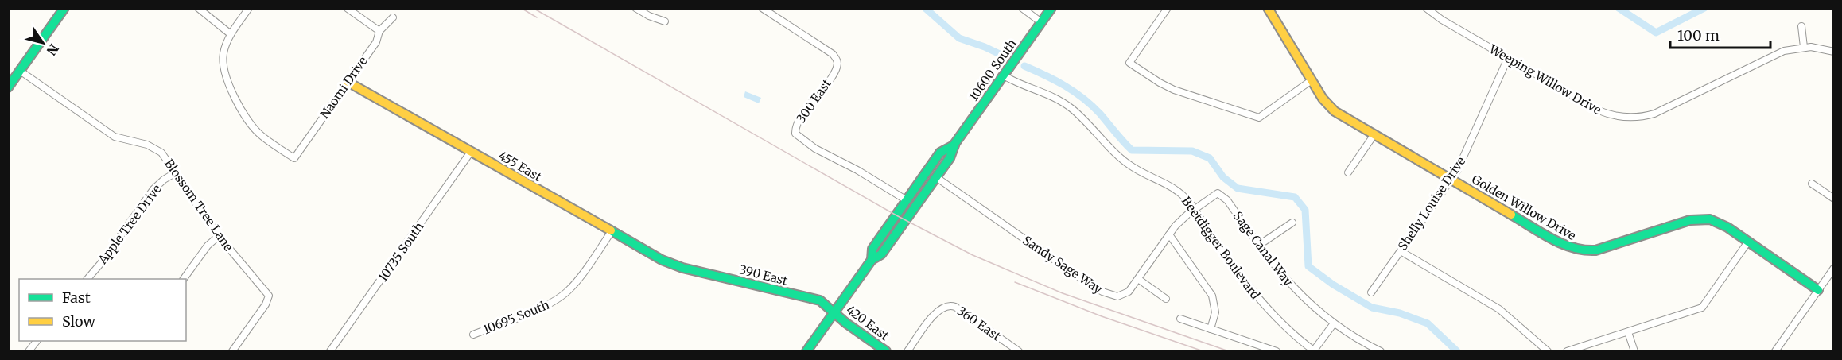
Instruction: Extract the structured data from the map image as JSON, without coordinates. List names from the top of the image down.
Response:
{
  "streets": {
    "street": [
      "10600 South",
      "Weeping Willow Drive",
      "Naomi Drive",
      "300 East",
      "455 East",
      "Shelly Louise Drive",
      "Blossom Tree Lane",
      "Golden Willow Drive",
      "Apple Tree Drive",
      "Beetdigger Boulevard",
      "Sage Canal Way",
      "10735 South",
      "Sandy Sage Way",
      "390 East",
      "10695 South",
      "420 East",
      "360 East"
    ]
  },
  "crossings": [
    ["10600 South", "300 East"],
    ["10600 South", "Beetdigger Boulevard"],
    ["10600 South", "Sandy Sage Way"],
    ["10600 South", "390 East"],
    ["10600 South", "420 East"],
    ["Weeping Willow Drive", "Shelly Louise Drive"],
    ["Naomi Drive", "455 East"],
    ["455 East", "10735 South"],
    ["455 East", "390 East"],
    ["455 East", "10695 South"],
    ["Shelly Louise Drive", "Golden Willow Drive"],
    ["Blossom Tree Lane", "Apple Tree Drive"],
    ["Beetdigger Boulevard", "Sandy Sage Way"],
    ["Sage Canal Way", "Sandy Sage Way"],
    ["390 East", "420 East"]
  ],
  "legend": ["Fast", "Slow"],
  "scale_bar": "100 m",
  "north": "bottom right"
}
